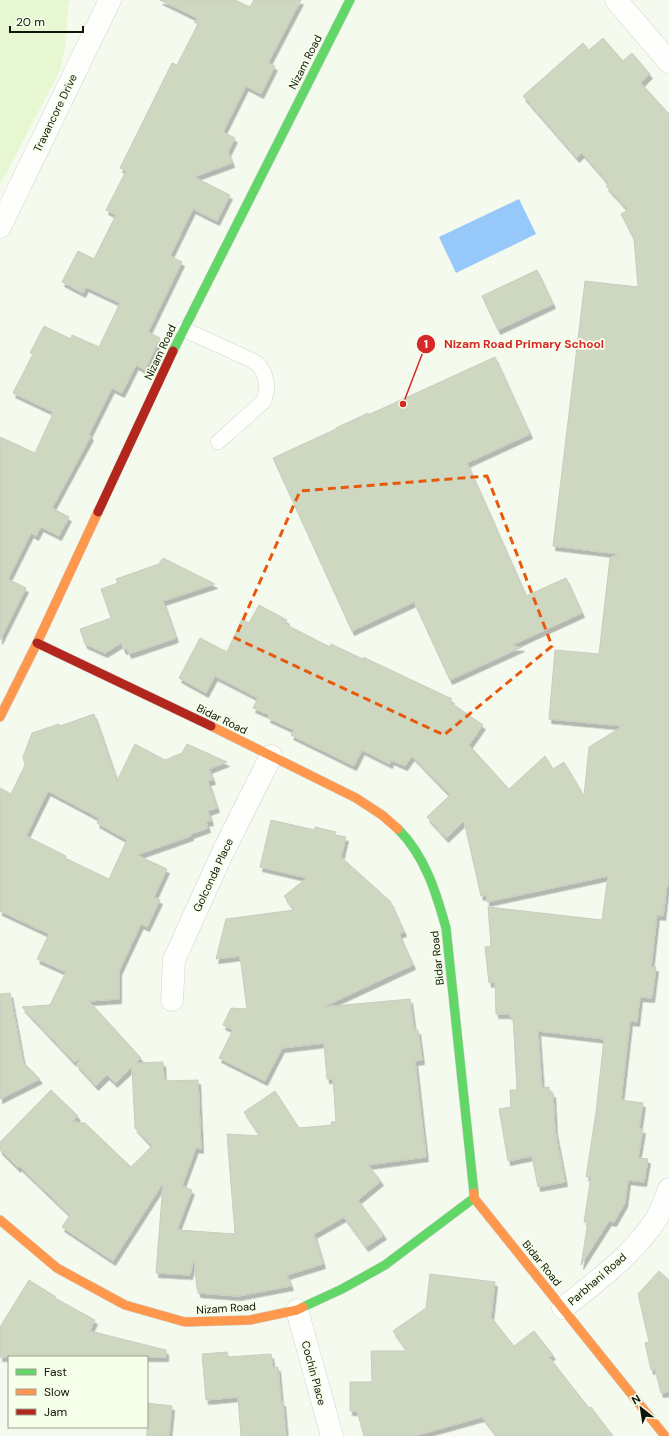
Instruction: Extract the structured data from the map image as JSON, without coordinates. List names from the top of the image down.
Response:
{
  "streets": {
    "street": [
      "Nizam Road",
      "Travancore Drive",
      "Bidar Road",
      "Golconda Place",
      "Parbhani Road",
      "Cochin Place"
    ]
  },
  "crossings": [
    ["Nizam Road", "Bidar Road"],
    ["Nizam Road", "Cochin Place"],
    ["Bidar Road", "Golconda Place"],
    ["Bidar Road", "Parbhani Road"]
  ],
  "places": ["Nizam Road Primary School"],
  "legend": ["Fast", "Slow", "Jam"],
  "scale_bar": "20 m",
  "north": "top left"
}
